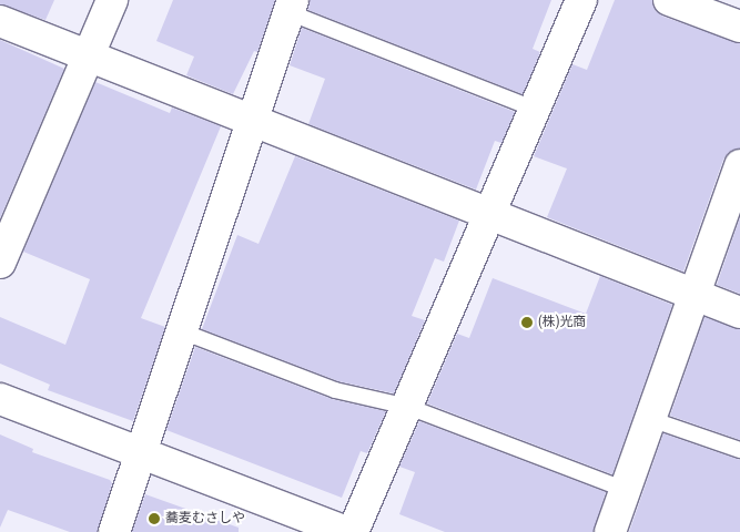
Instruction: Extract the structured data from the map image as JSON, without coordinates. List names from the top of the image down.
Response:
{
  "places": ["(株)光商", "蕎麦むさしや"]
}
